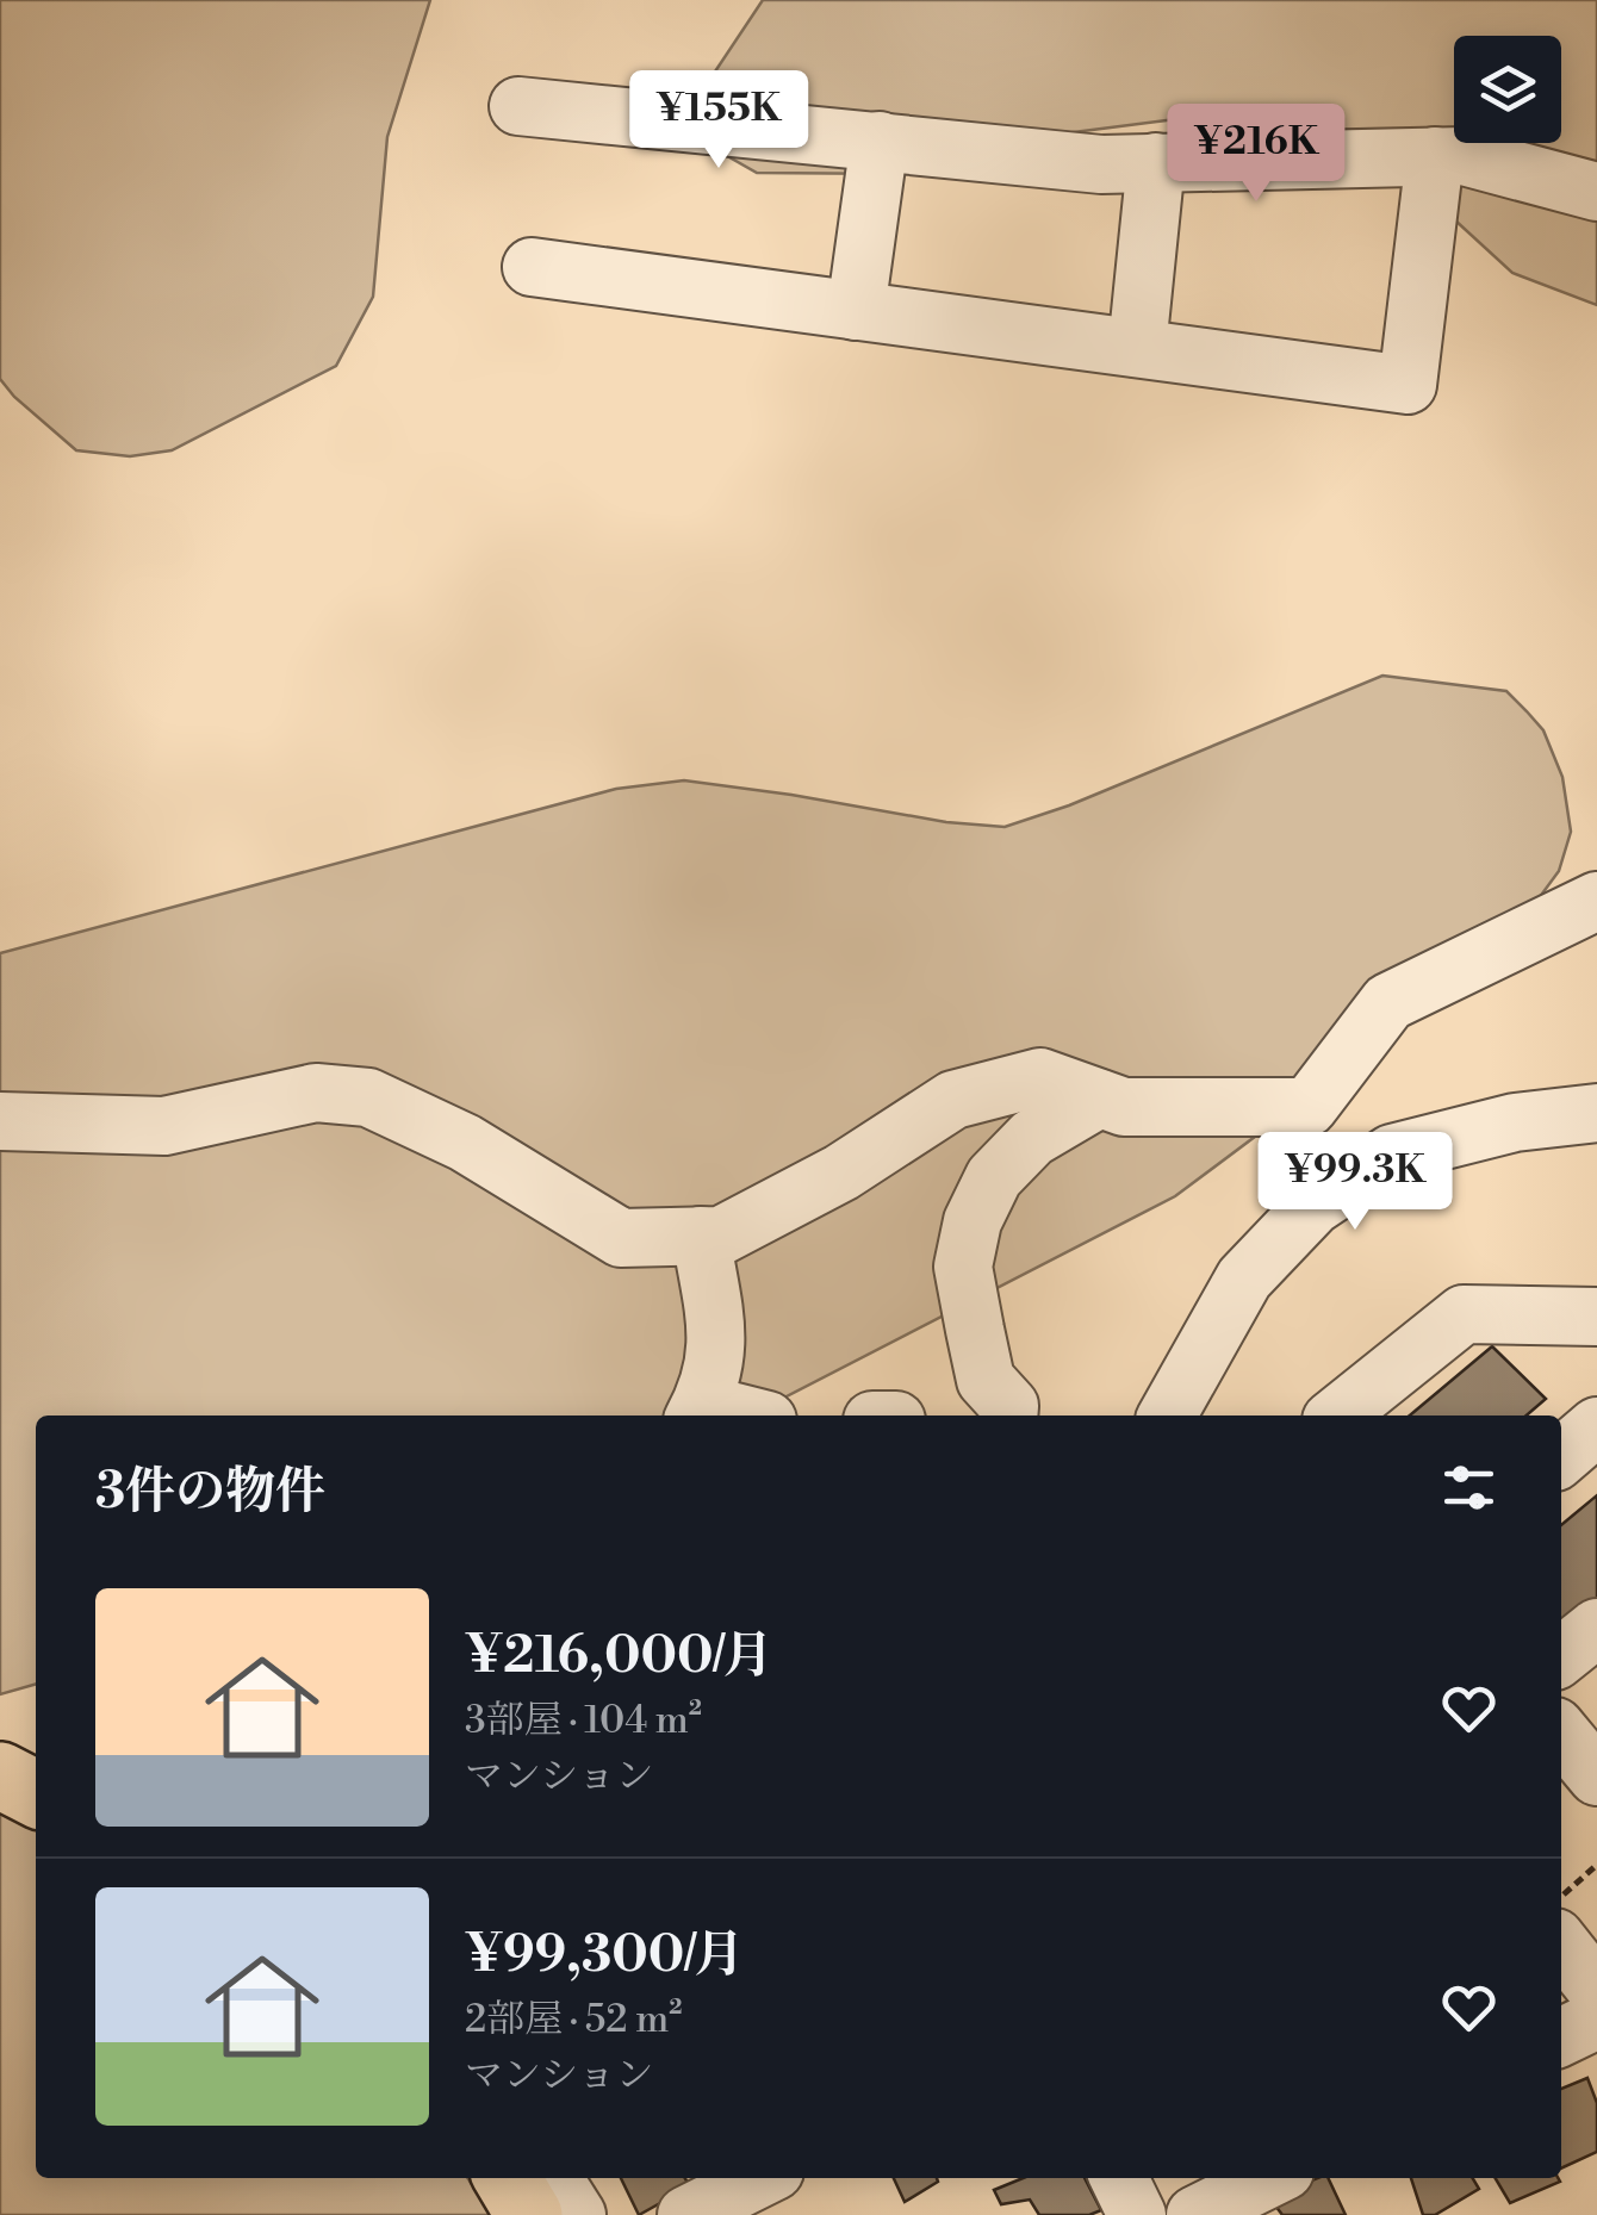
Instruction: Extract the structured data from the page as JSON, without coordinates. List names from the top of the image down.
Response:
{
  "page": {
    "price": ["¥155K", "¥216K", "¥99.3K"],
    "heading": "3件の物件",
    "list": [
      {
        "name": "¥216,000/月",
        "note": "3部屋 · 104 m² · マンション"
      },
      {
        "name": "¥99,300/月",
        "note": "2部屋 · 52 m² · マンション"
      }
    ]
  }
}
